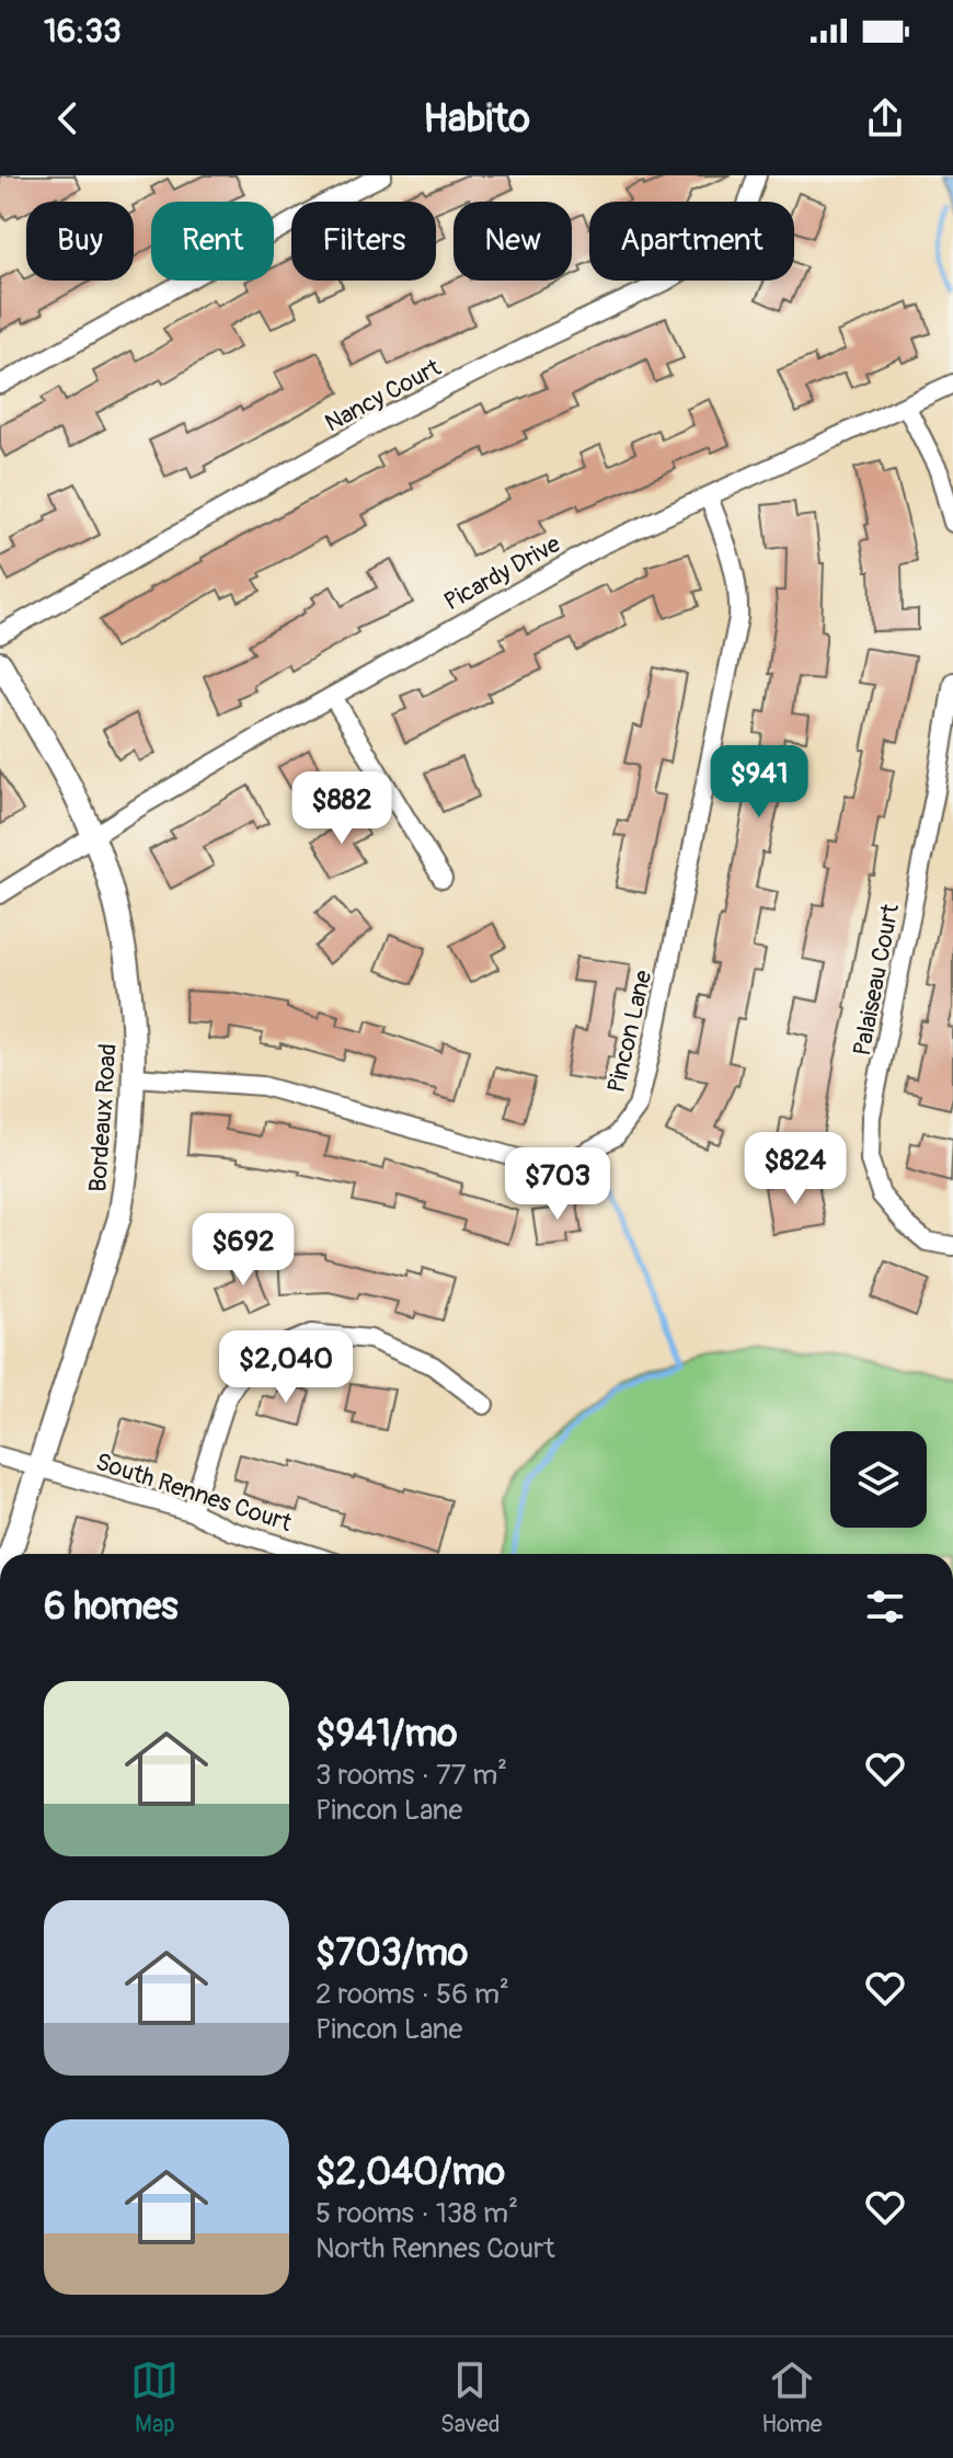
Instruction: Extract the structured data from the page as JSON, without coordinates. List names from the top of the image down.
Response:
{
  "streets": {
    "street": [
      "Nancy Court",
      "Picardy Drive",
      "Palaiseau Court",
      "Pincon Lane",
      "Bordeaux Road",
      "South Rennes Court"
    ]
  },
  "crossings": [
    ["Picardy Drive", "Pincon Lane"],
    ["Picardy Drive", "Bordeaux Road"],
    ["Pincon Lane", "Bordeaux Road"],
    ["Bordeaux Road", "South Rennes Court"]
  ],
  "page": {
    "status": "16:33",
    "header": "Habito",
    "chip": [
      "Buy",
      "Rent",
      "Filters",
      "New",
      "Apartment"
    ],
    "price": [
      "$941",
      "$882",
      "$824",
      "$703",
      "$692",
      "$2,040"
    ],
    "heading": "6 homes",
    "list": [
      {
        "name": "$941/mo",
        "note": "3 rooms · 77 m² · Pincon Lane"
      },
      {
        "name": "$703/mo",
        "note": "2 rooms · 56 m² · Pincon Lane"
      },
      {
        "name": "$2,040/mo",
        "note": "5 rooms · 138 m² · North Rennes Court"
      }
    ],
    "tabs": ["Map", "Saved", "Home"]
  }
}
